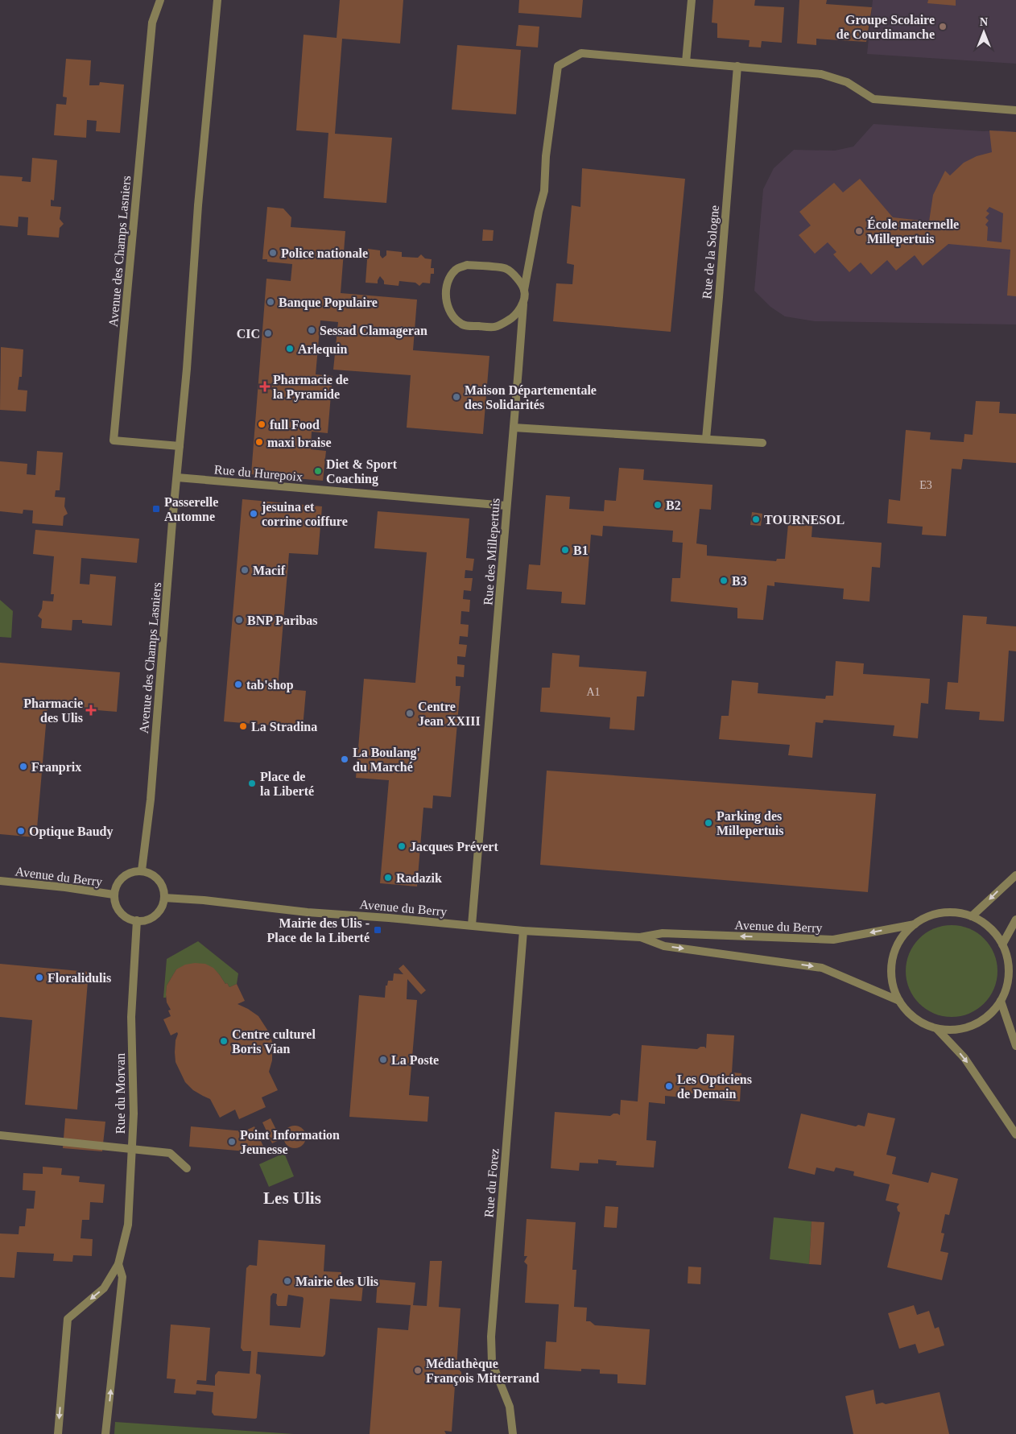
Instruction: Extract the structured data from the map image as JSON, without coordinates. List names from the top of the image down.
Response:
{
  "streets": {
    "street": [
      "Avenue des Champs Lasniers",
      "Rue de la Sologne",
      "Rue du Hurepoix",
      "Rue des Millepertuis",
      "Avenue du Berry",
      "Rue du Morvan",
      "Rue du Forez"
    ]
  },
  "crossings": [
    ["Avenue des Champs Lasniers", "Rue du Hurepoix"],
    ["Avenue des Champs Lasniers", "Avenue du Berry"],
    ["Avenue des Champs Lasniers", "Rue du Morvan"],
    ["Rue du Hurepoix", "Rue des Millepertuis"],
    ["Rue des Millepertuis", "Avenue du Berry"],
    ["Avenue du Berry", "Rue du Morvan"],
    ["Avenue du Berry", "Rue du Forez"]
  ],
  "districts": ["Les Ulis"],
  "places": {
    "other": [
      "Groupe Scolaire de Courdimanche",
      "École maternelle Millepertuis",
      "Police nationale",
      "Banque Populaire",
      "Sessad Clamageran",
      "CIC",
      "Arlequin",
      "Maison Départementale des Solidarités",
      "full Food",
      "maxi braise",
      "Diet & Sport Coaching",
      "B2",
      "jesuina et corrine coiffure",
      "TOURNESOL",
      "B1",
      "Macif",
      "B3",
      "BNP Paribas",
      "tab'shop",
      "Centre Jean XXIII",
      "La Stradina",
      "La Boulang' du Marché",
      "Franprix",
      "Place de la Liberté",
      "Parking des Millepertuis",
      "Optique Baudy",
      "Jacques Prévert",
      "Radazik",
      "Floralidulis",
      "Centre culturel Boris Vian",
      "La Poste",
      "Les Opticiens de Demain",
      "Point Information Jeunesse",
      "Mairie des Ulis",
      "Médiathèque François Mitterrand"
    ],
    "health": ["Pharmacie de la Pyramide", "Pharmacie des Ulis"],
    "transit": ["Passerelle Automne", "Mairie des Ulis - Place de la Liberté"]
  },
  "house_numbers": ["E3", "A1"],
  "north": "top"
}
